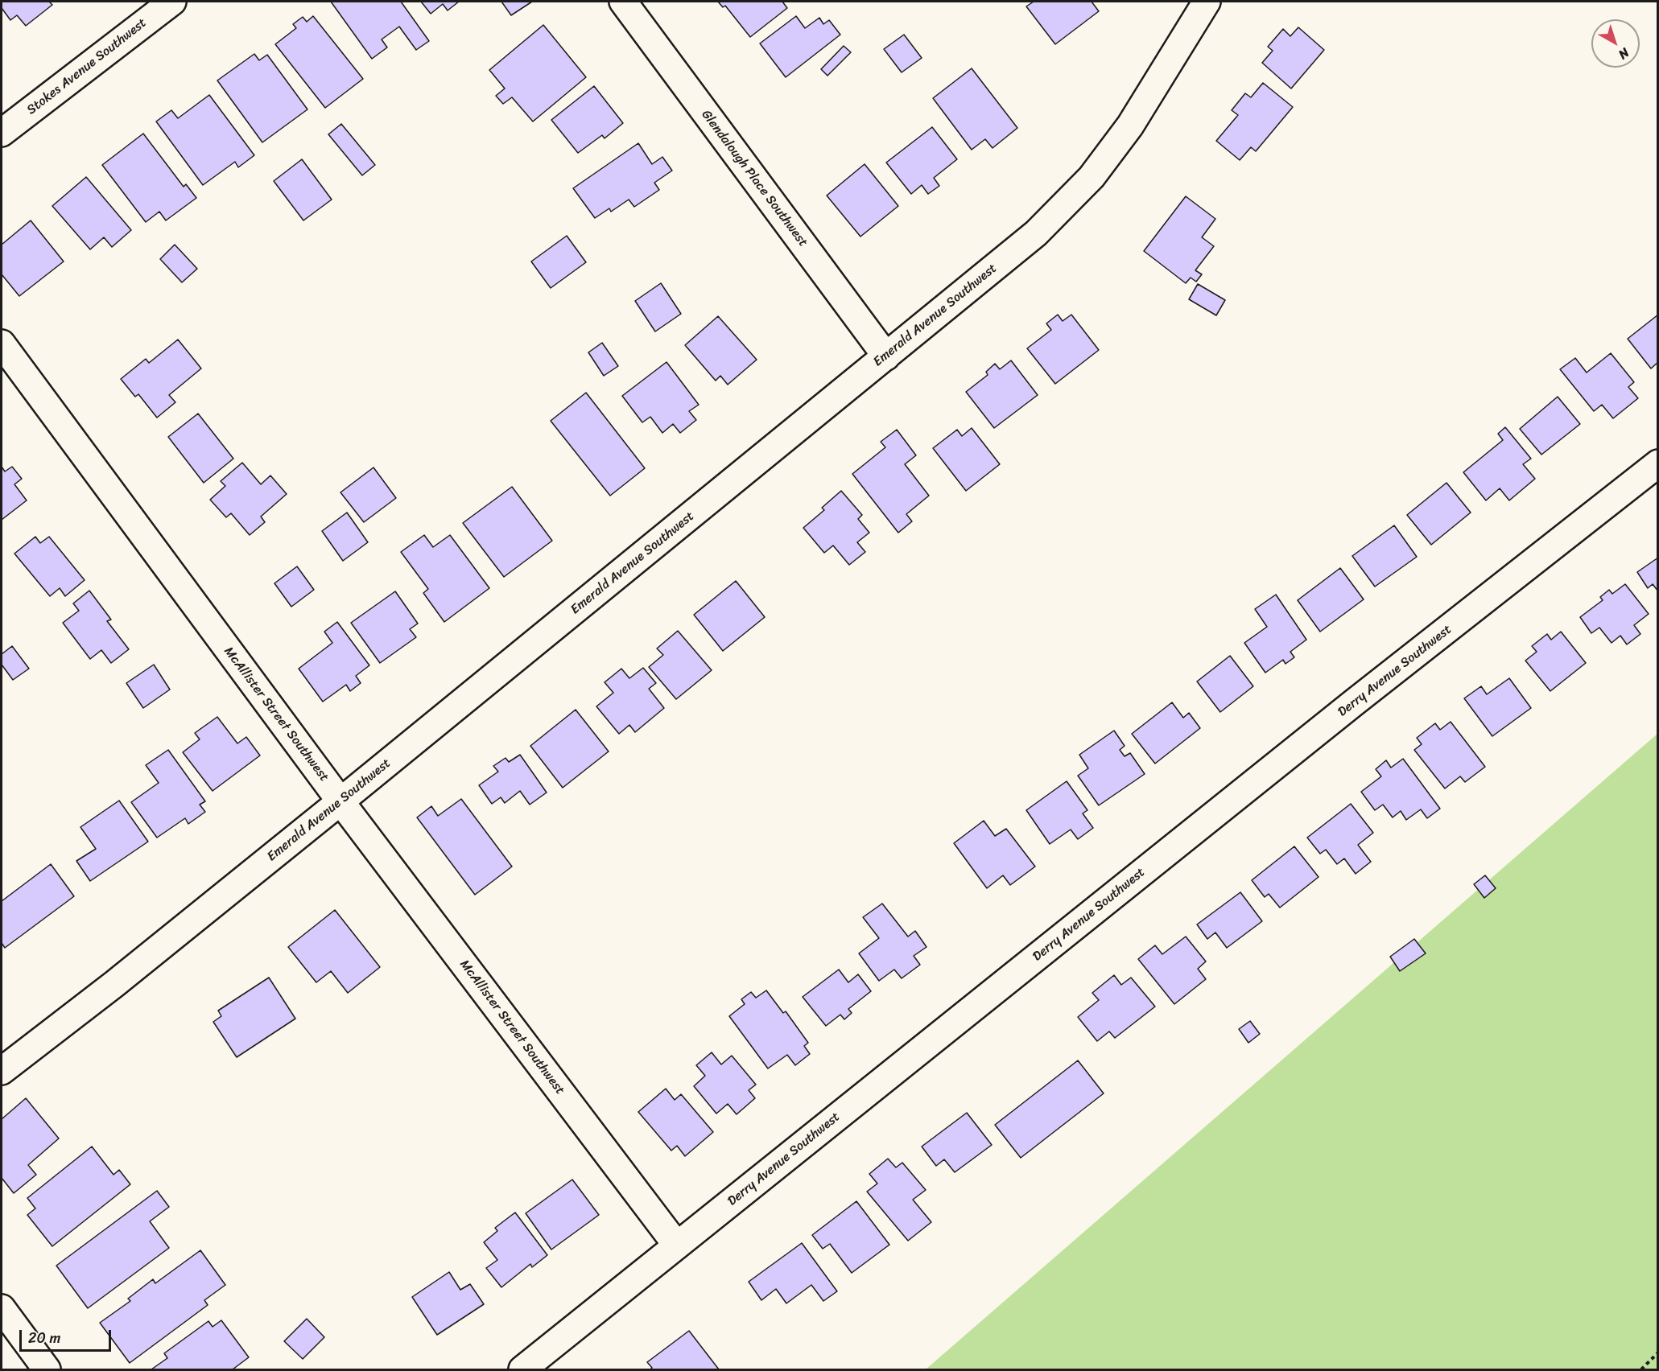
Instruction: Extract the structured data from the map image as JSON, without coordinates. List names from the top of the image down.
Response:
{
  "streets": {
    "street": [
      "Stokes Avenue Southwest",
      "Glendalough Place Southwest",
      "Emerald Avenue Southwest",
      "Derry Avenue Southwest",
      "McAllister Street Southwest"
    ]
  },
  "crossings": [
    ["Glendalough Place Southwest", "Emerald Avenue Southwest"],
    ["Emerald Avenue Southwest", "McAllister Street Southwest"],
    ["Derry Avenue Southwest", "McAllister Street Southwest"]
  ],
  "scale_bar": "20 m",
  "north": "bottom right"
}
